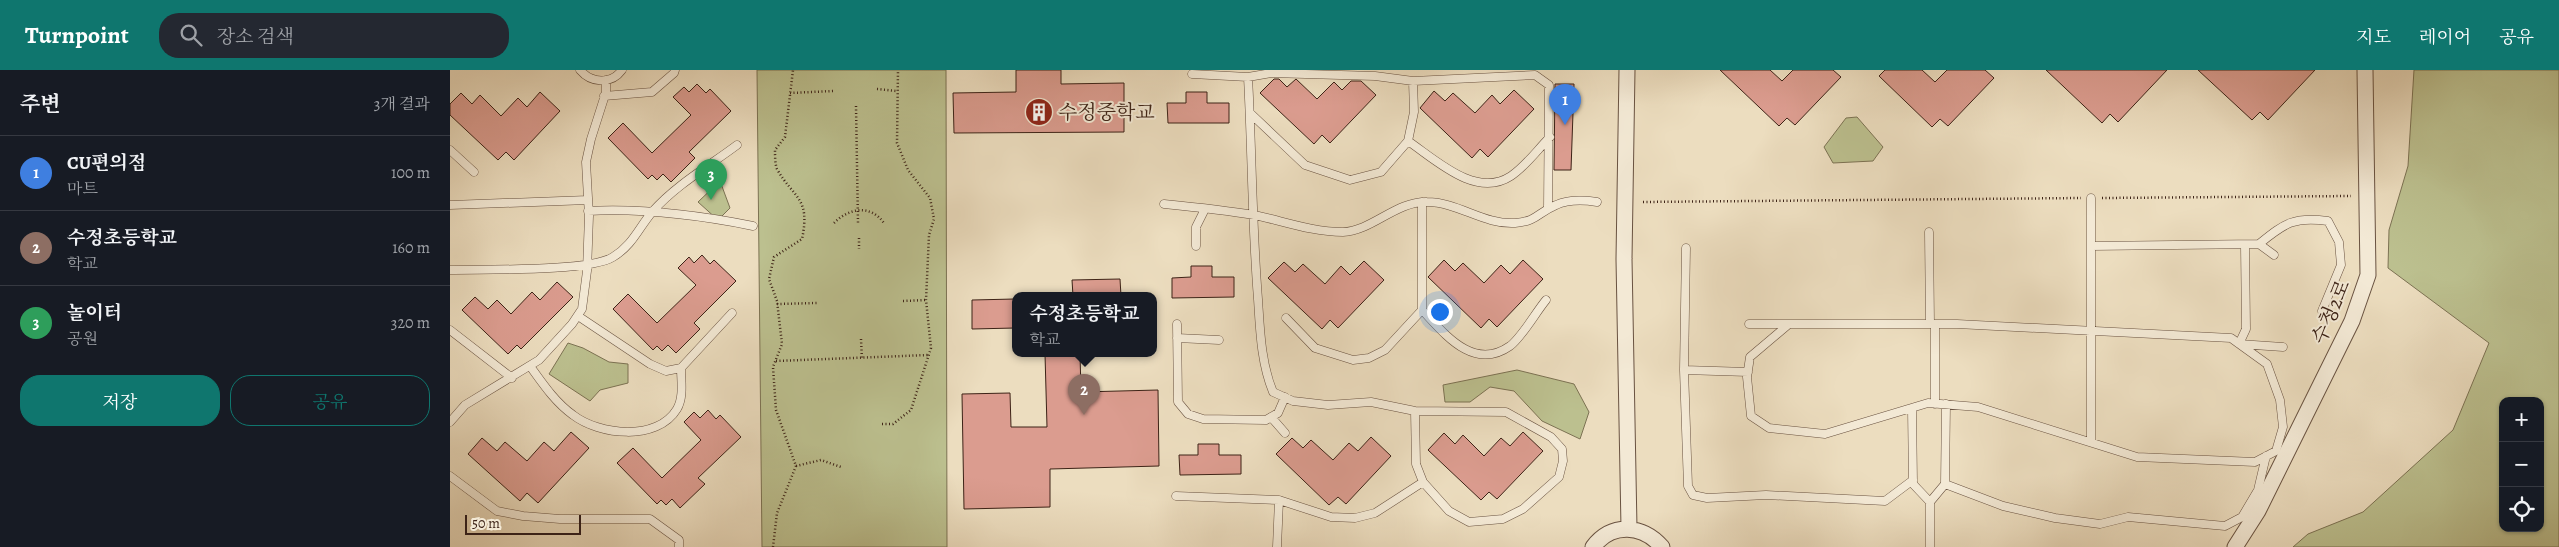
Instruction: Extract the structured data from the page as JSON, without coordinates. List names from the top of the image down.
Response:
{
  "streets": {
    "street": ["수청2로"]
  },
  "places": {
    "building": ["수정중학교"]
  },
  "scale_bar": "50 m",
  "page": {
    "header": "Turnpoint",
    "search": "장소 검색",
    "nav": ["지도", "레이어", "공유"],
    "heading": ["주변", "3개 결과"],
    "pins": ["1", "3", "2"],
    "list": [
      {
        "mark": "1",
        "name": "CU편의점",
        "note": "마트",
        "value": "100 m"
      },
      {
        "mark": "2",
        "name": "수정초등학교",
        "note": "학교",
        "value": "160 m"
      },
      {
        "mark": "3",
        "name": "놀이터",
        "note": "공원",
        "value": "320 m"
      }
    ],
    "popup": ["수정초등학교", "학교"],
    "buttons": ["저장", "공유"],
    "map_buttons": ["+", "−"],
    "scale": "50 m"
  }
}
